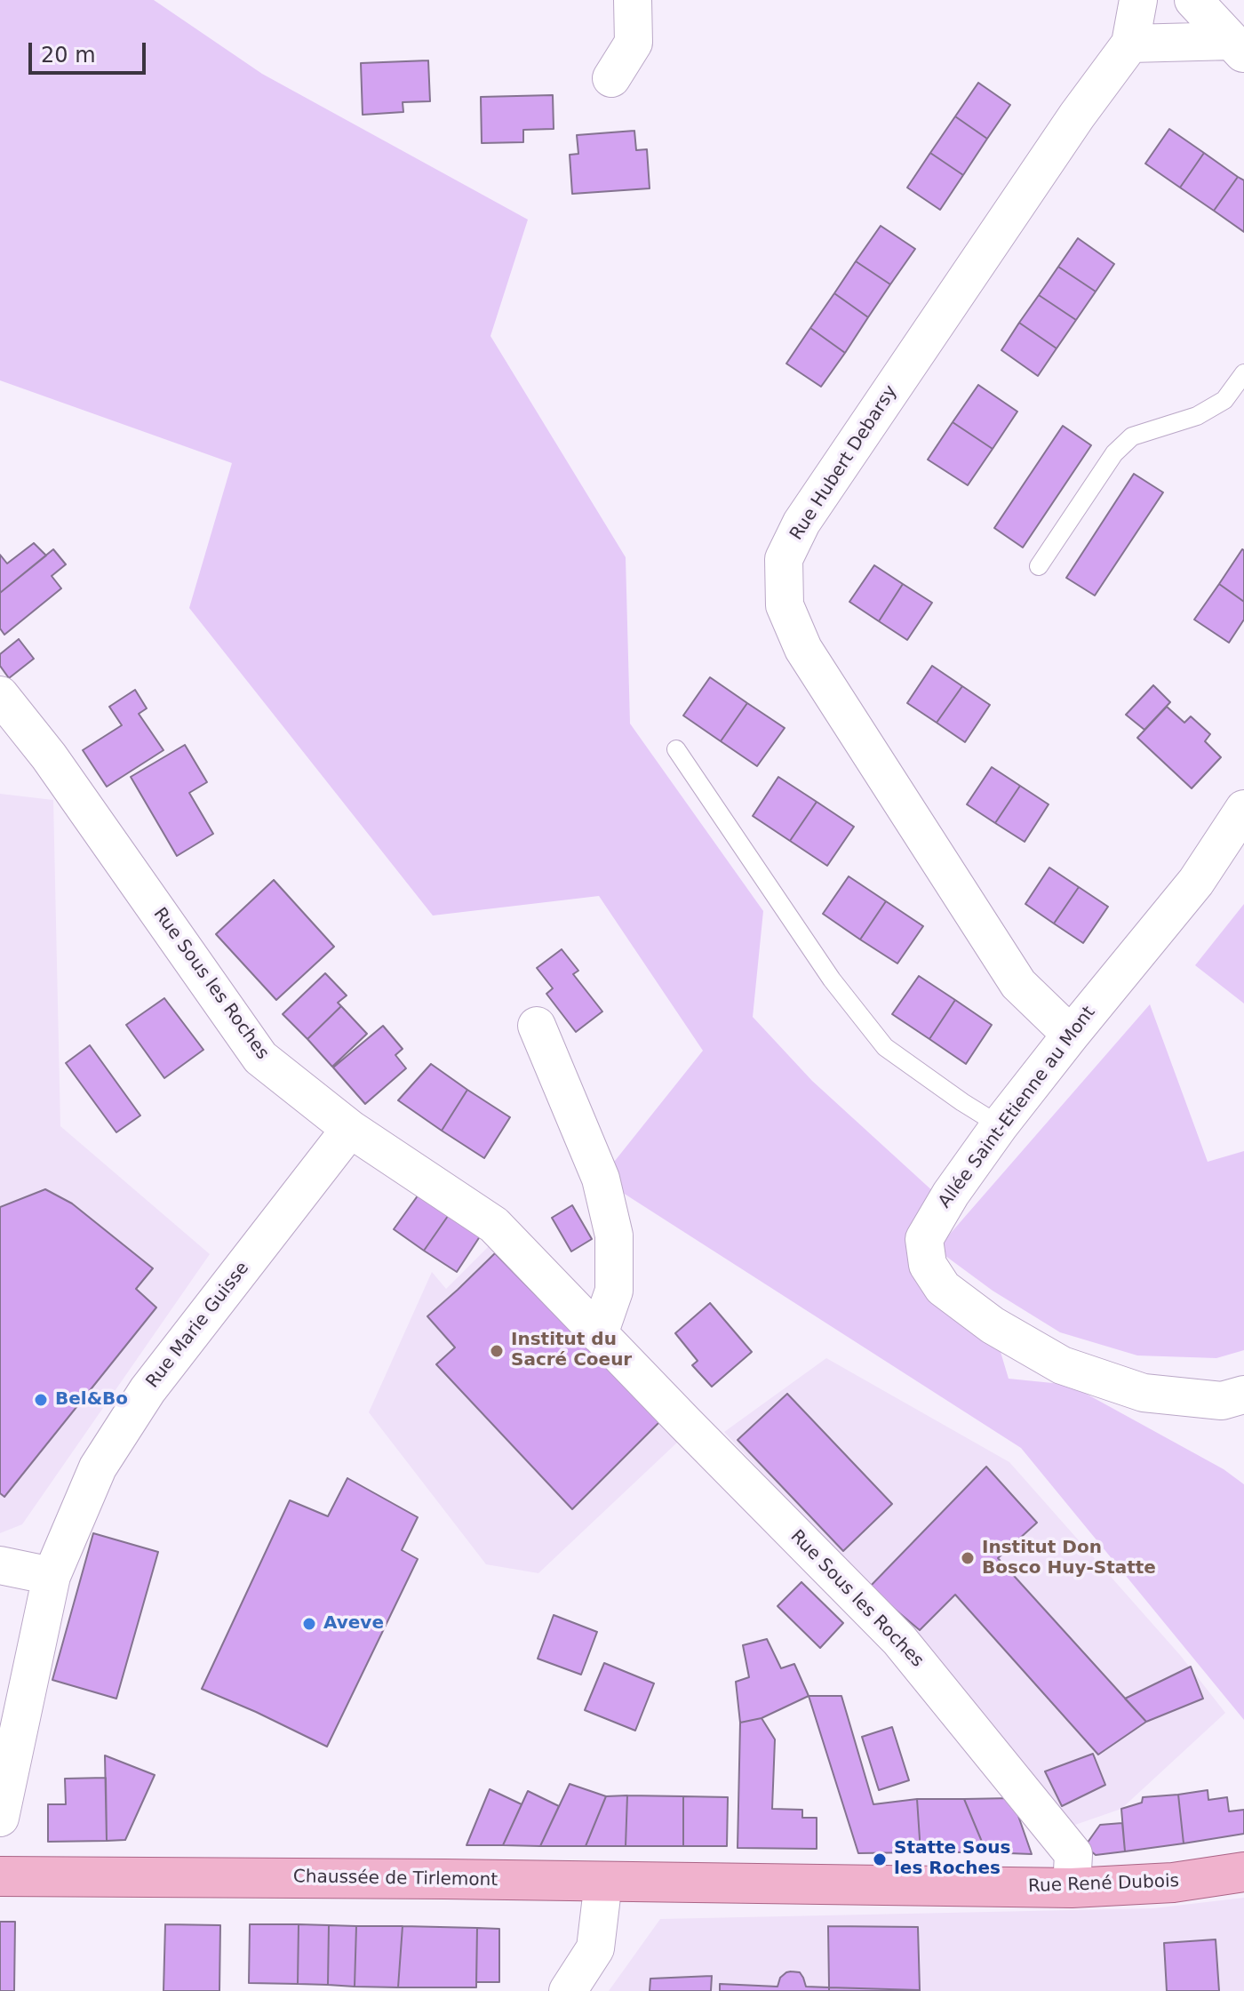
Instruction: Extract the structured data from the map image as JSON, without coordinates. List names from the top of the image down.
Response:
{
  "streets": {
    "main road": ["Chaussée de Tirlemont", "Rue René Dubois"],
    "street": [
      "Rue Hubert Debarsy",
      "Rue Sous les Roches",
      "Allée Saint-Etienne au Mont",
      "Rue Marie Guisse"
    ]
  },
  "crossings": [
    ["Rue Hubert Debarsy", "Allée Saint-Etienne au Mont"],
    ["Rue Sous les Roches", "Rue Marie Guisse"],
    ["Rue Sous les Roches", "Rue René Dubois"],
    ["Chaussée de Tirlemont", "Rue René Dubois"]
  ],
  "places": [
    "Institut du Sacré Coeur",
    "Bel&Bo",
    "Institut Don Bosco Huy-Statte",
    "Aveve",
    "Statte Sous les Roches"
  ],
  "scale_bar": "20 m"
}
